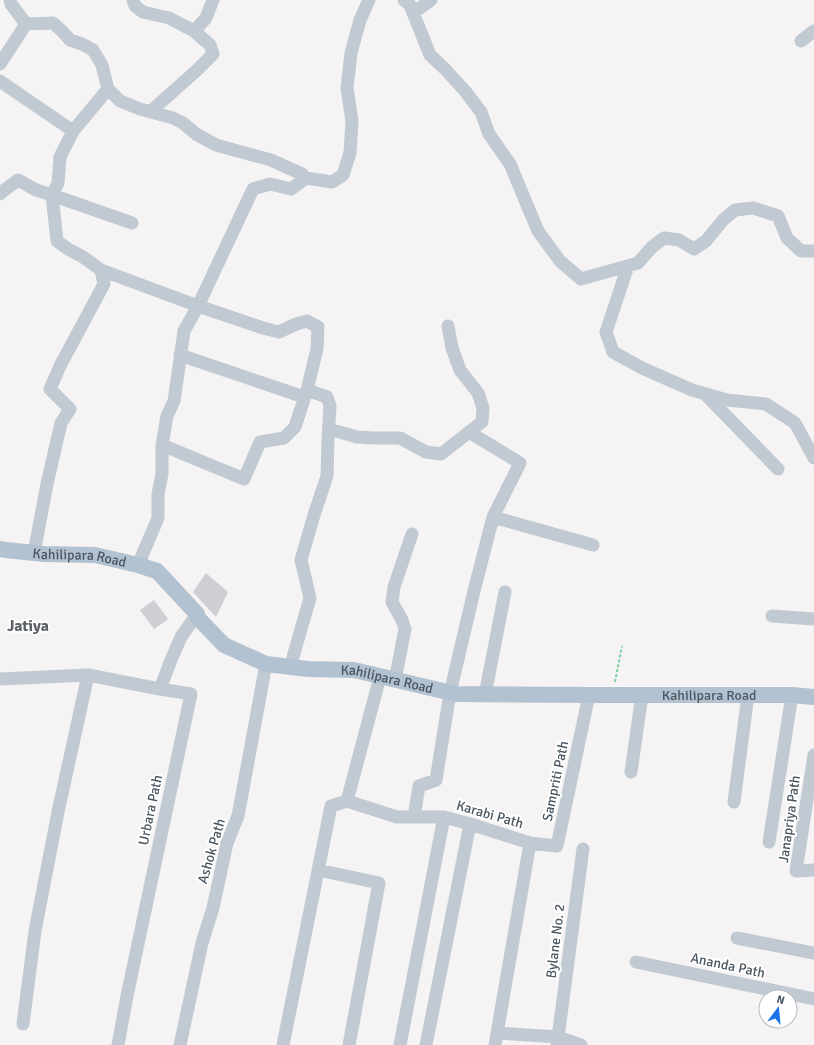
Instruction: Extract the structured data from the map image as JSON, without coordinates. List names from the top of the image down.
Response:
{
  "streets": {
    "main road": ["Kahilipara Road"],
    "street": [
      "Sampriti Path",
      "Urbara Path",
      "Karabi Path",
      "Janapriya Path",
      "Ashok Path",
      "Bylane No. 2",
      "Ananda Path"
    ]
  },
  "crossings": [
    ["Kahilipara Road", "Sampriti Path"],
    ["Kahilipara Road", "Ashok Path"],
    ["Sampriti Path", "Karabi Path"]
  ],
  "districts": ["Jatiya"],
  "north": "top"
}
